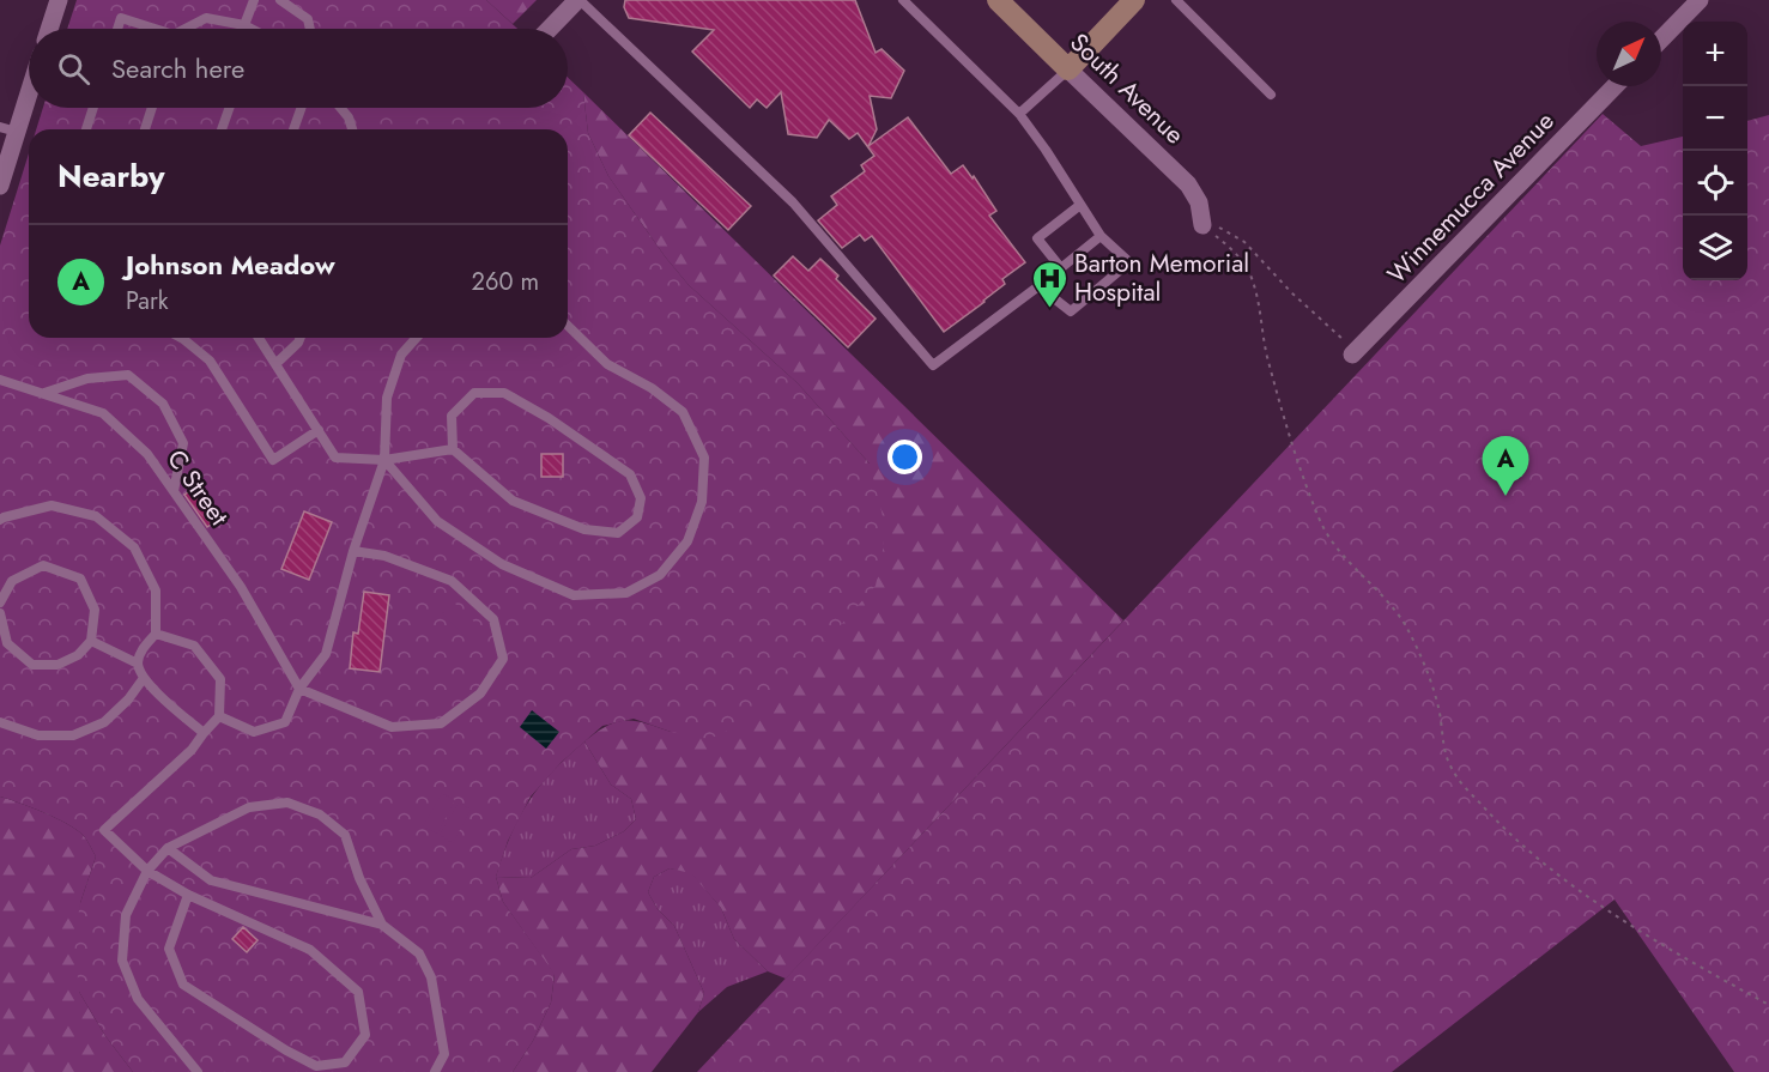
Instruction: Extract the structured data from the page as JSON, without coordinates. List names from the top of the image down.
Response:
{
  "streets": {
    "street": ["South Avenue", "Winnemucca Avenue"],
    "lane": ["C Street"]
  },
  "places": {
    "hospital": ["Barton Memorial Hospital"]
  },
  "north": "top right",
  "page": {
    "map_buttons": ["+", "−"],
    "search": "Search here",
    "heading": "Nearby",
    "list": [
      {
        "mark": "A",
        "name": "Johnson Meadow",
        "note": "Park",
        "value": "260 m"
      }
    ],
    "pins": "A"
  }
}
